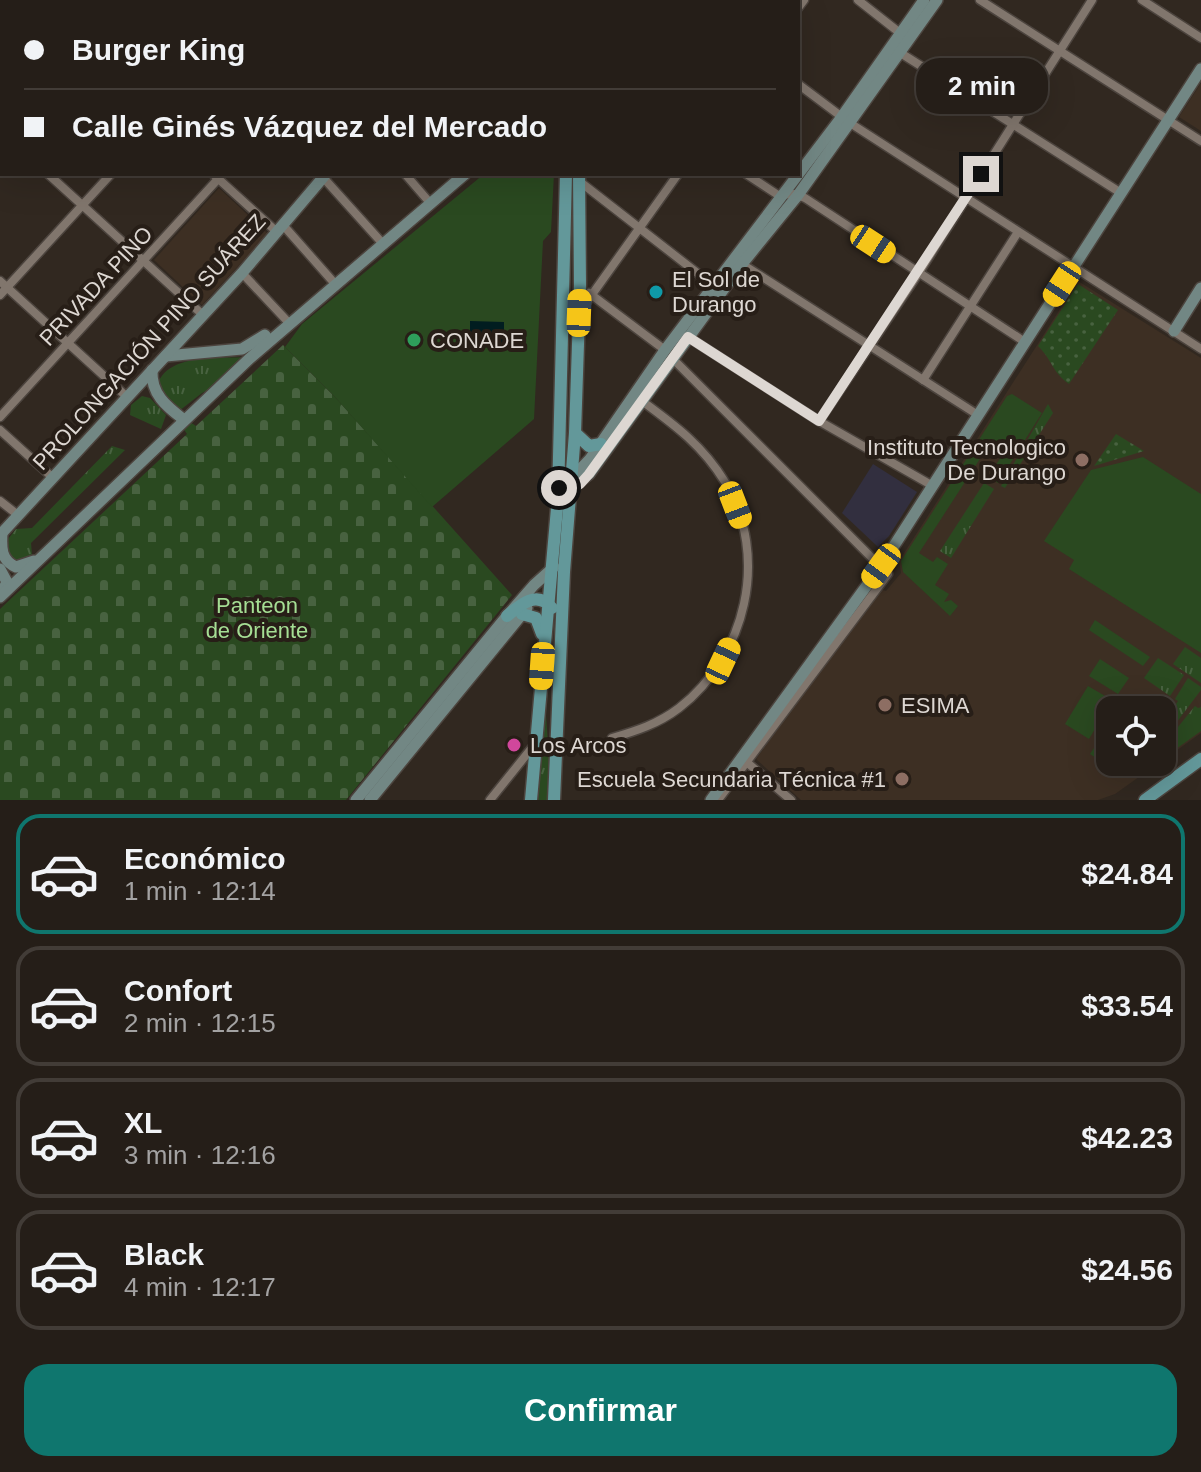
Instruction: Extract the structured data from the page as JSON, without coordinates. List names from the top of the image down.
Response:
{
  "streets": {
    "main road": ["PROLONGACIÓN PINO SUÁREZ"],
    "street": ["PRIVADA PINO"]
  },
  "parks": ["Panteon de Oriente"],
  "places": [
    "El Sol de Durango",
    "CONADE",
    "Instituto Tecnologico De Durango",
    "ESIMA",
    "Los Arcos",
    "Escuela Secundaria Técnica #1"
  ],
  "page": {
    "banner": ["Burger King", "Calle Ginés Vázquez del Mercado"],
    "bubble": "2 min",
    "list": [
      {
        "name": "Económico",
        "note": "1 min · 12:14",
        "value": "$24.84"
      },
      {
        "name": "Confort",
        "note": "2 min · 12:15",
        "value": "$33.54"
      },
      {
        "name": "XL",
        "note": "3 min · 12:16",
        "value": "$42.23"
      },
      {
        "name": "Black",
        "note": "4 min · 12:17",
        "value": "$24.56"
      }
    ],
    "buttons": "Confirmar"
  }
}
